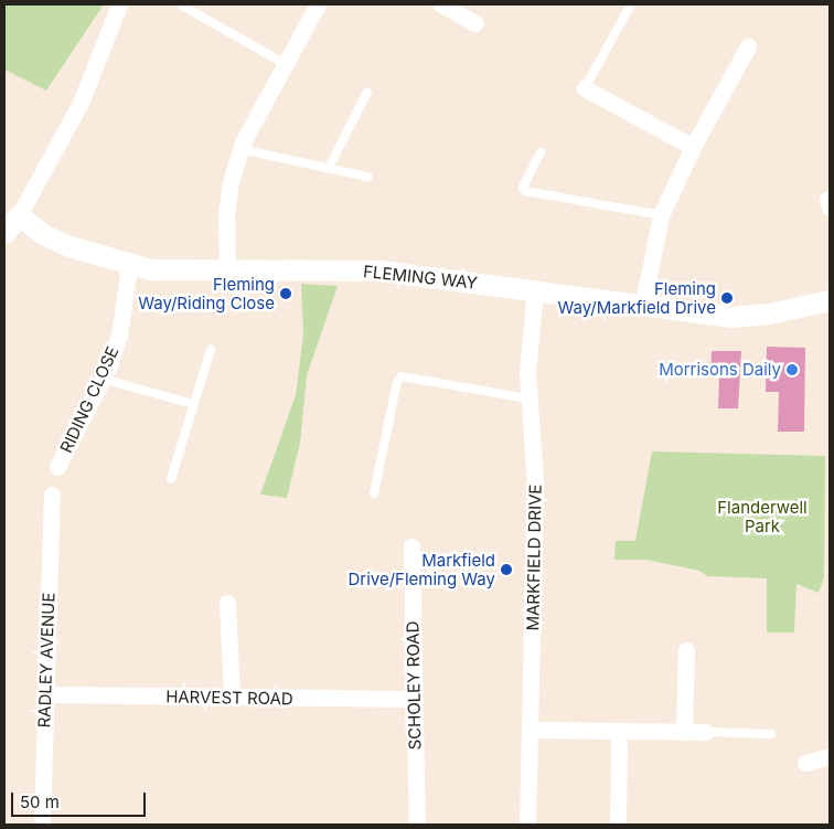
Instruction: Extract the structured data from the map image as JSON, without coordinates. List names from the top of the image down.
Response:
{
  "streets": {
    "street": [
      "FLEMING WAY",
      "RIDING CLOSE",
      "MARKFIELD DRIVE",
      "RADLEY AVENUE",
      "SCHOLEY ROAD",
      "HARVEST ROAD"
    ]
  },
  "crossings": [
    ["FLEMING WAY", "RIDING CLOSE"],
    ["FLEMING WAY", "MARKFIELD DRIVE"],
    ["RADLEY AVENUE", "HARVEST ROAD"],
    ["SCHOLEY ROAD", "HARVEST ROAD"]
  ],
  "parks": ["Flanderwell Park"],
  "places": [
    "Fleming Way/Riding Close",
    "Fleming Way/Markfield Drive",
    "Morrisons Daily",
    "Markfield Drive/Fleming Way"
  ],
  "scale_bar": "50 m"
}
